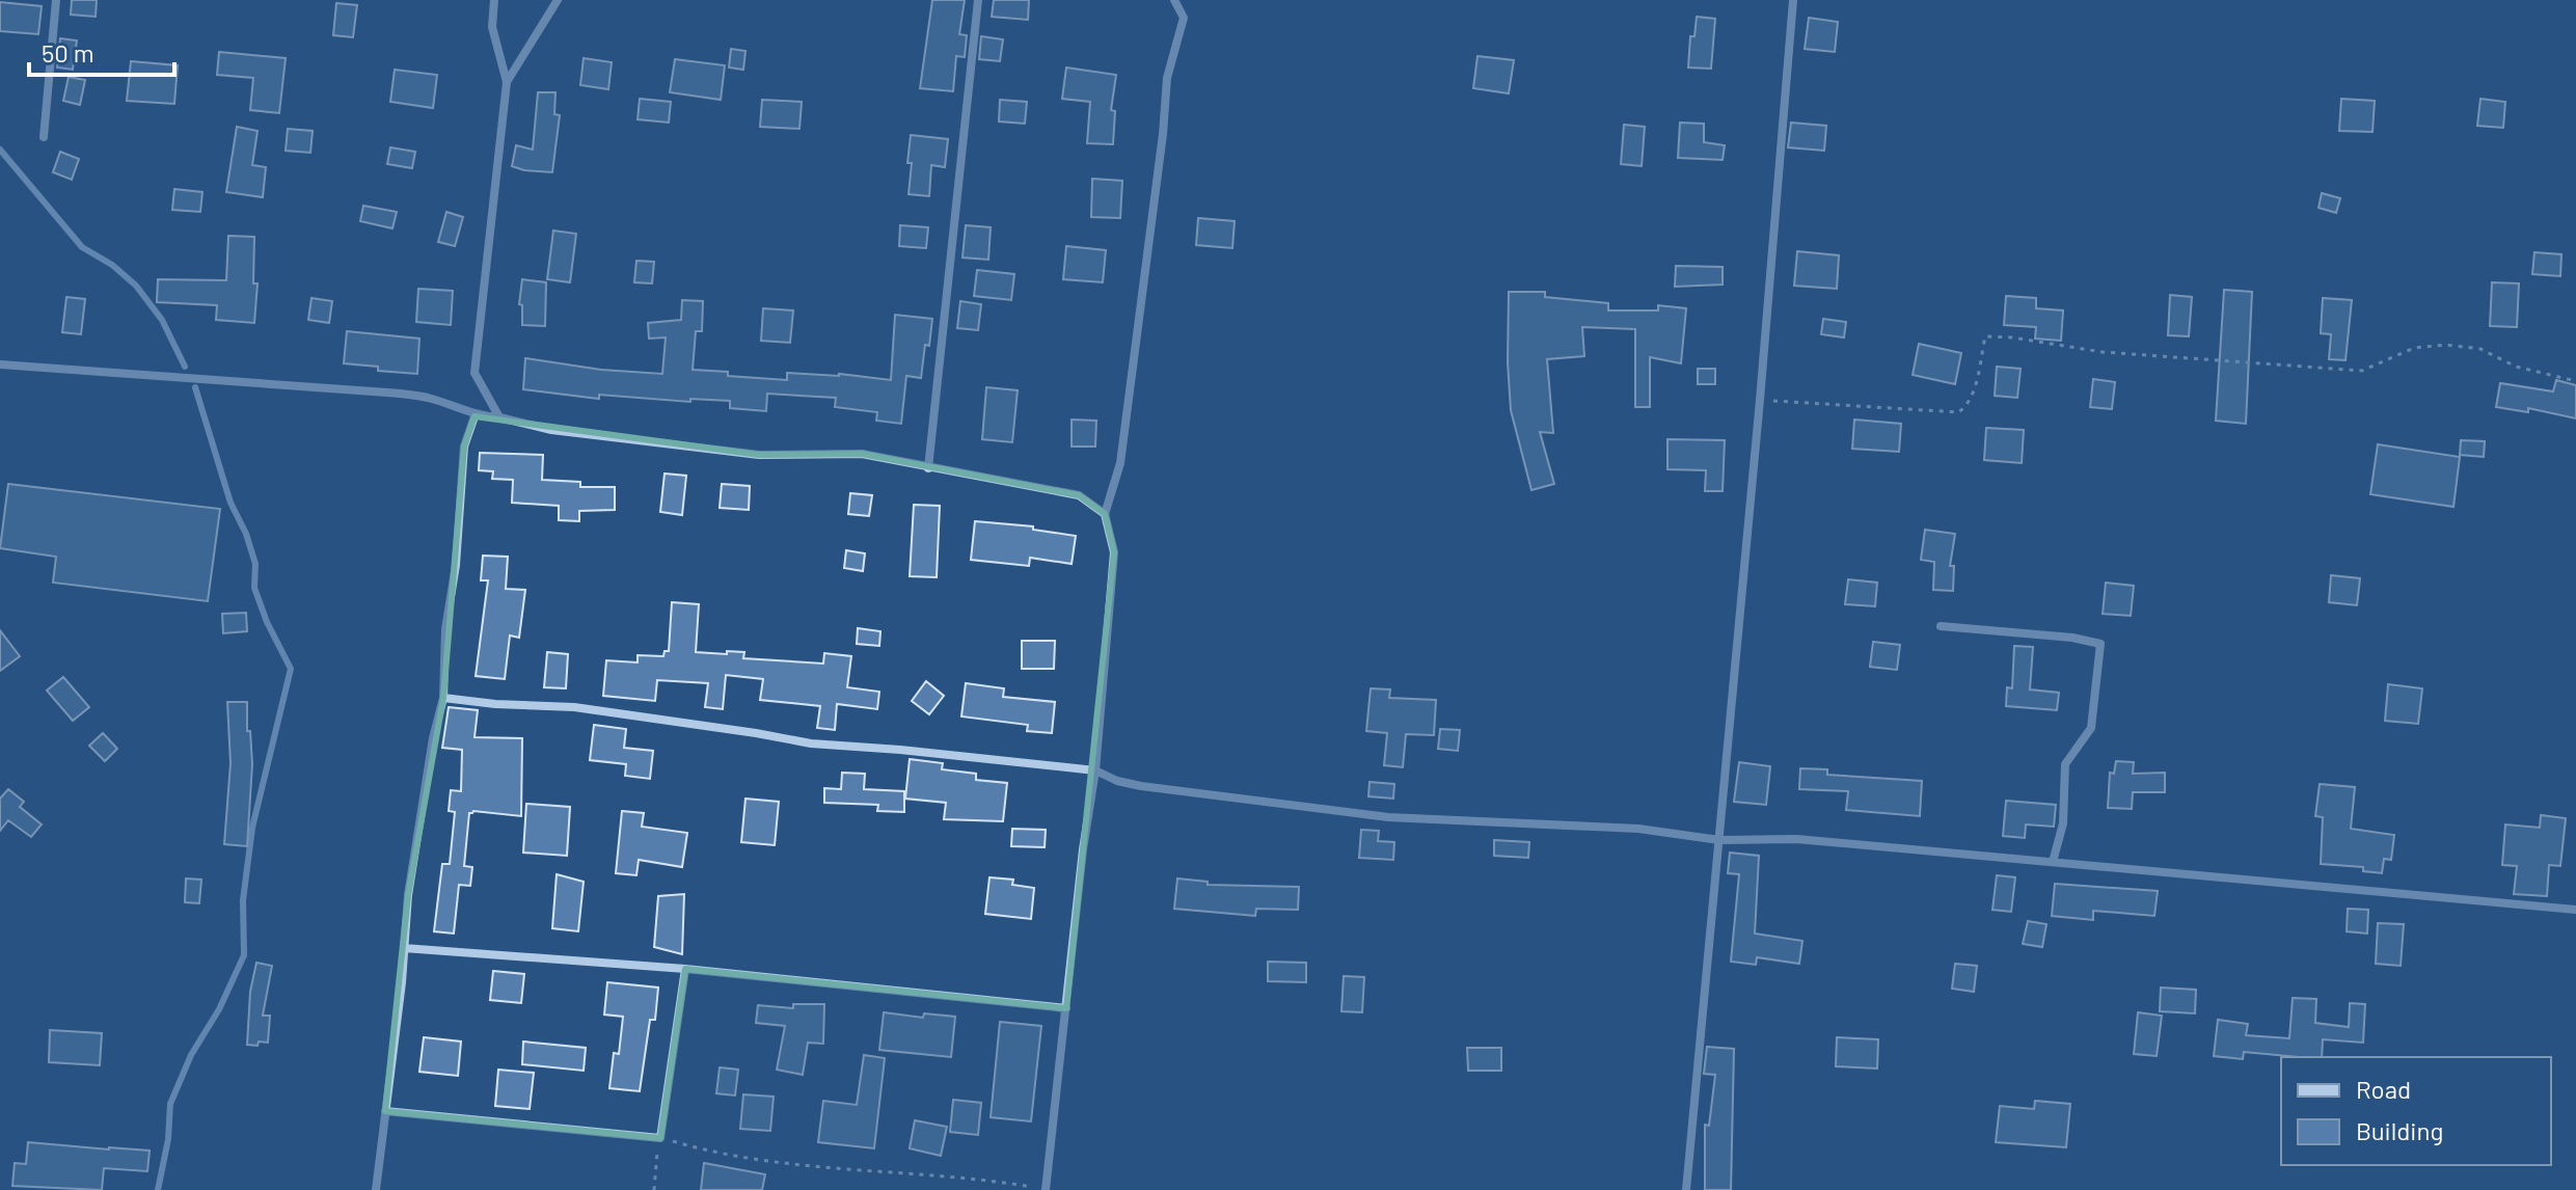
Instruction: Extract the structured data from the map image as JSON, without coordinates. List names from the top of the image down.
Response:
{
  "legend": ["Road", "Building"],
  "scale_bar": "50 m"
}
